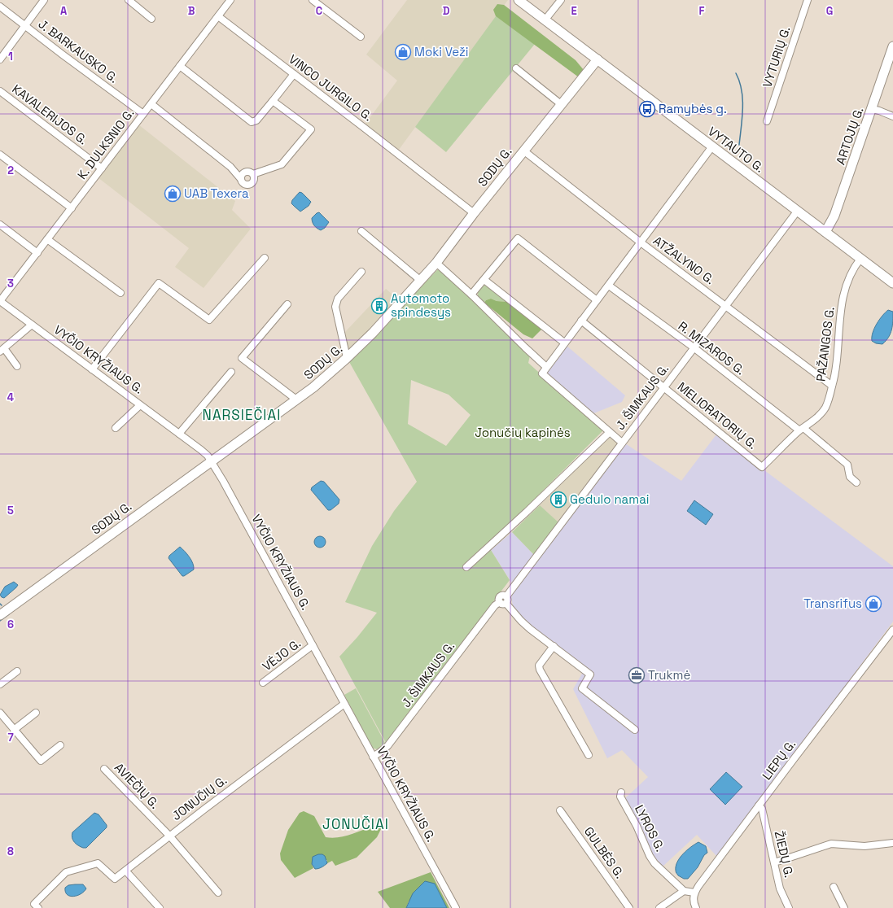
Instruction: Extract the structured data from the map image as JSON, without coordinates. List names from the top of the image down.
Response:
{
  "streets": {
    "main road": ["ARTOJŲ G.", "VYTAUTO G.", "SODŲ G."],
    "street": [
      "J. BARKAUSKO G.",
      "VYTURIŲ G.",
      "VINCO JURGILO G.",
      "KAVALERIJOS G.",
      "K. DULKSNIO G.",
      "ATŽALYNO G.",
      "PAŽANGOS G.",
      "R. MIZAROS G.",
      "VYČIO KRYŽIAUS G.",
      "J. ŠIMKAUS G.",
      "MELIORATORIŲ G.",
      "VĖJO G.",
      "LIEPŲ G.",
      "AVIEČIŲ G.",
      "JONUČIŲ G.",
      "LYROS G.",
      "GULBĖS G.",
      "ŽIEDŲ G."
    ]
  },
  "crossings": [
    ["J. BARKAUSKO G.", "K. DULKSNIO G."],
    ["VINCO JURGILO G.", "K. DULKSNIO G."],
    ["VINCO JURGILO G.", "SODŲ G."],
    ["KAVALERIJOS G.", "K. DULKSNIO G."],
    ["ARTOJŲ G.", "VYTAUTO G."],
    ["K. DULKSNIO G.", "VYČIO KRYŽIAUS G."],
    ["VYTAUTO G.", "SODŲ G."],
    ["VYTAUTO G.", "PAŽANGOS G."],
    ["VYTAUTO G.", "J. ŠIMKAUS G."],
    ["SODŲ G.", "ATŽALYNO G."],
    ["SODŲ G.", "VYČIO KRYŽIAUS G."],
    ["ATŽALYNO G.", "PAŽANGOS G."],
    ["ATŽALYNO G.", "J. ŠIMKAUS G."],
    ["PAŽANGOS G.", "R. MIZAROS G."],
    ["PAŽANGOS G.", "MELIORATORIŲ G."],
    ["R. MIZAROS G.", "J. ŠIMKAUS G."],
    ["VYČIO KRYŽIAUS G.", "J. ŠIMKAUS G."],
    ["VYČIO KRYŽIAUS G.", "VĖJO G."],
    ["VYČIO KRYŽIAUS G.", "JONUČIŲ G."],
    ["J. ŠIMKAUS G.", "MELIORATORIŲ G."],
    ["LIEPŲ G.", "ŽIEDŲ G."],
    ["AVIEČIŲ G.", "JONUČIŲ G."]
  ],
  "districts": ["NARSIEČIAI", "JONUČIAI"],
  "parks": ["Jonučių kapinės"],
  "places": {
    "shop": ["Moki Veži", "UAB Texera", "Transrifus"],
    "bus stop": ["Ramybės g."],
    "building": ["Automoto spindesys", "Gedulo namai"],
    "office": ["Trukmė"]
  },
  "grid": {
    "columns": [
      "A",
      "B",
      "C",
      "D",
      "E",
      "F",
      "G"
    ],
    "rows": [
      "1",
      "2",
      "3",
      "4",
      "5",
      "6",
      "7",
      "8"
    ]
  }
}
